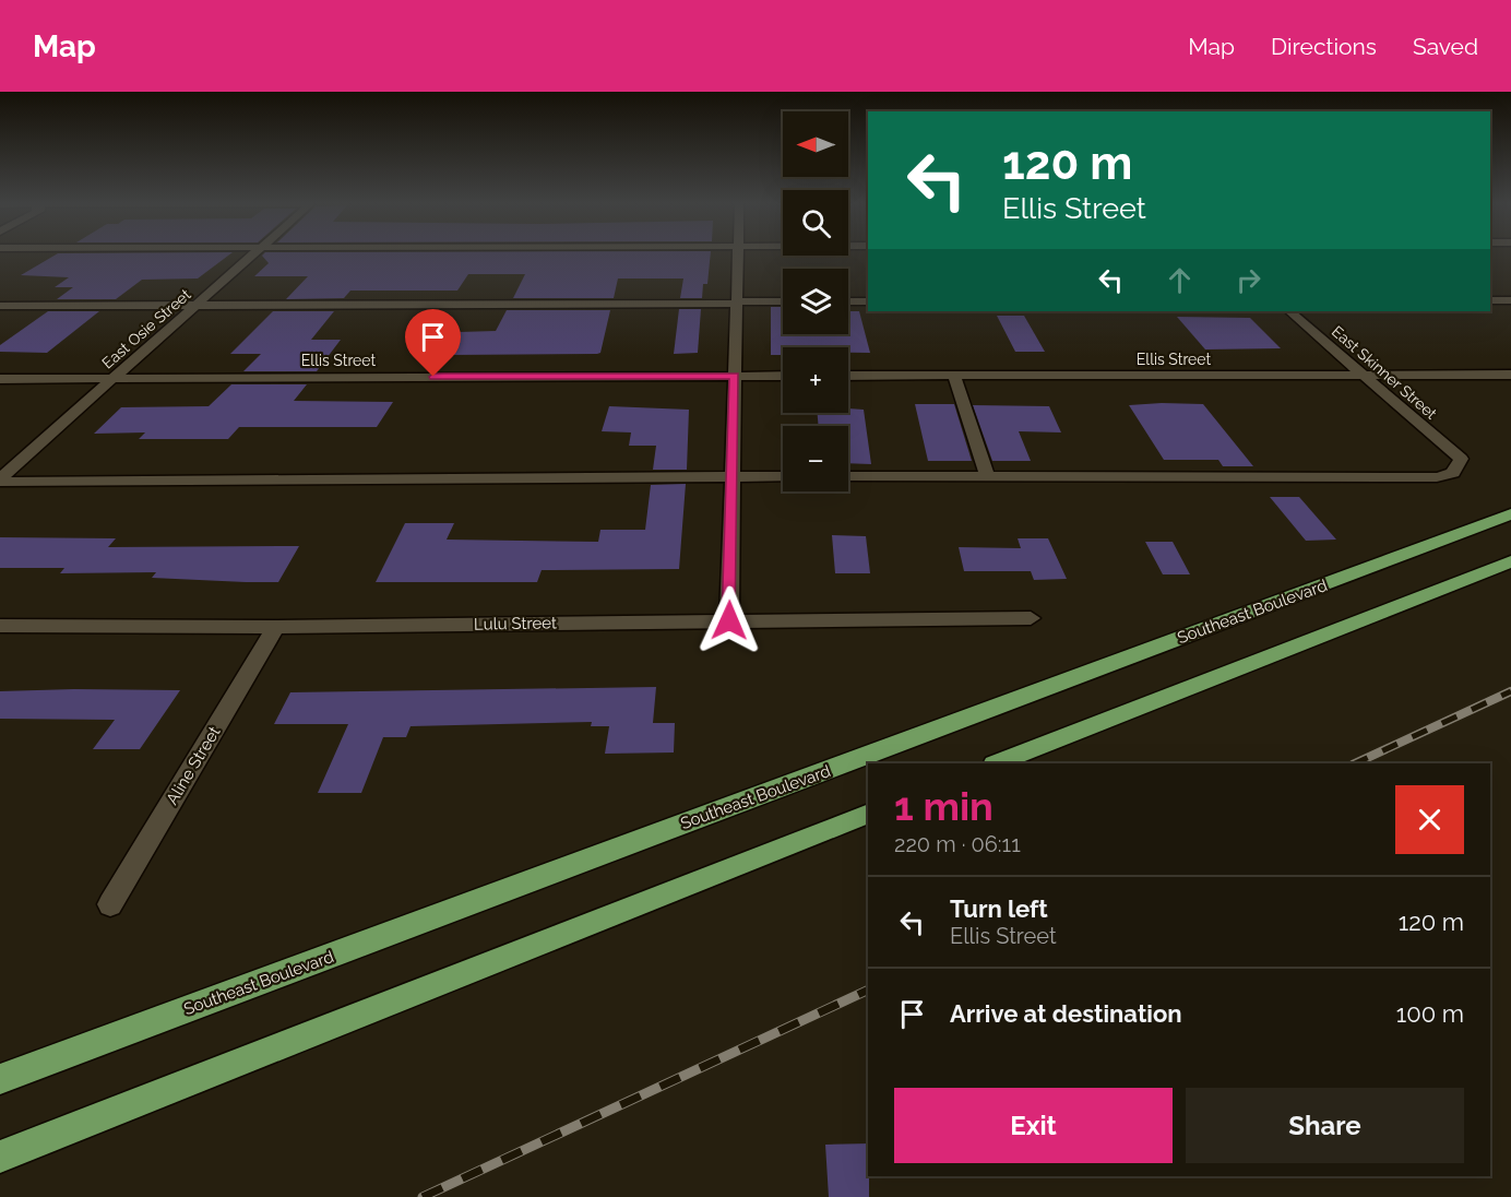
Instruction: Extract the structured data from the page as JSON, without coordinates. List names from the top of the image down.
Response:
{
  "streets": {
    "main road": ["Southeast Boulevard"],
    "street": [
      "East Osie Street",
      "Ellis Street",
      "East Skinner Street",
      "Lulu Street",
      "Aline Street"
    ]
  },
  "crossings": [
    ["East Osie Street", "Ellis Street"],
    ["Ellis Street", "East Skinner Street"],
    ["Lulu Street", "Aline Street"]
  ],
  "north": "left",
  "page": {
    "header": "Map",
    "nav": ["Map", "Directions", "Saved"],
    "map_buttons": ["+", "−"],
    "turn": ["120 m", "Ellis Street"],
    "heading": ["1 min", "220 m · 06:11"],
    "list": [
      {
        "name": "Turn left",
        "note": "Ellis Street",
        "value": "120 m"
      },
      {
        "name": "Arrive at destination",
        "value": "100 m"
      }
    ],
    "buttons": ["Exit", "Share"]
  }
}
